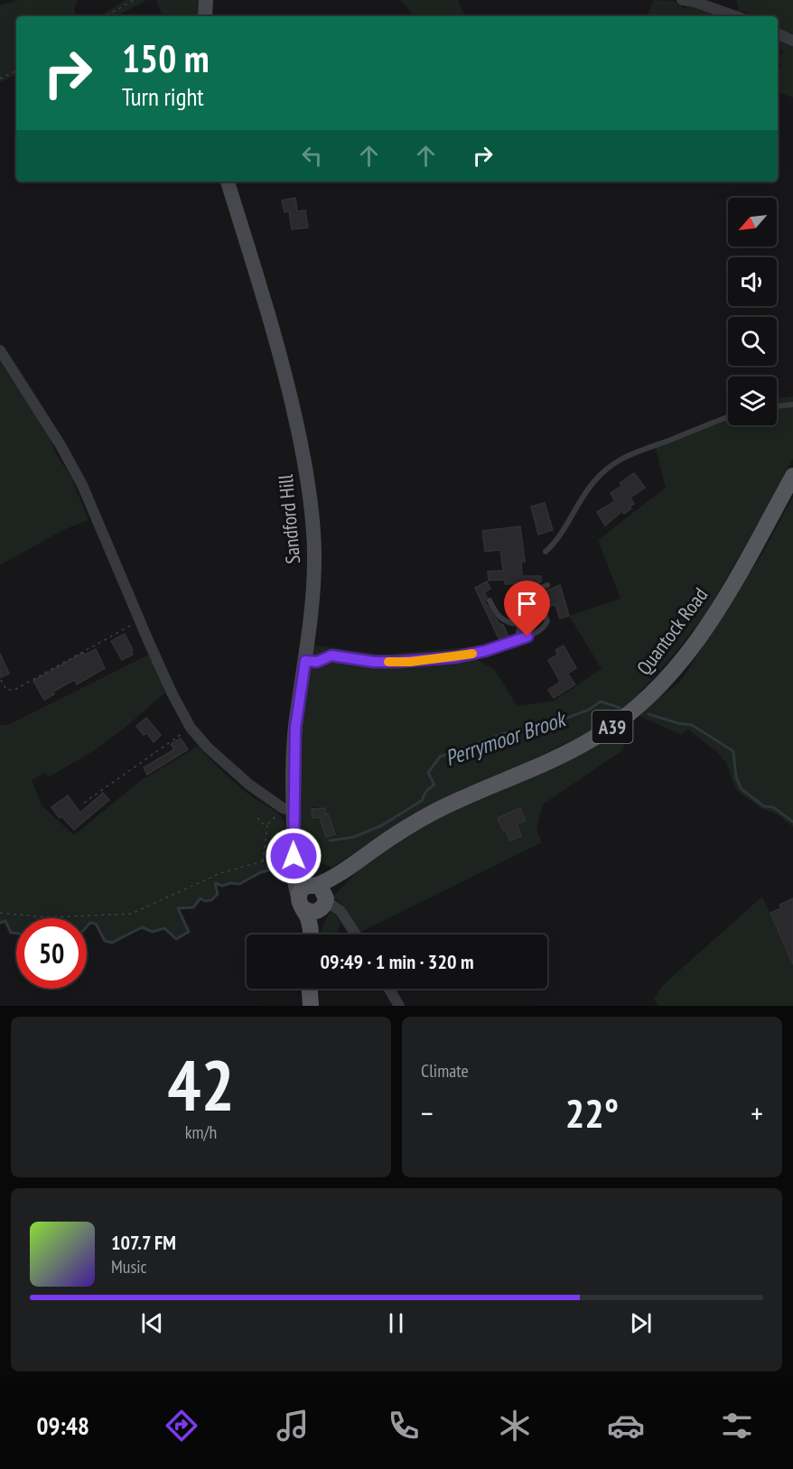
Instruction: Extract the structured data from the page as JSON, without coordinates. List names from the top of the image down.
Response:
{
  "streets": {
    "main road": ["Sandford Hill", "Quantock Road", "A39"]
  },
  "crossings": [
    ["Sandford Hill", "A39"],
    ["Quantock Road", "A39"]
  ],
  "water": ["Perrymoor Brook"],
  "north": "bottom left",
  "page": {
    "turn": ["150 m", "Turn right"],
    "limit": "50",
    "trip": "09:49 · 1 min · 320 m",
    "tile": [
      ["42", "km/h"],
      "Climate"
    ],
    "heat": ["−", "22°", "+"],
    "song": ["107.7 FM", "Music"],
    "tabs": "09:48"
  }
}
